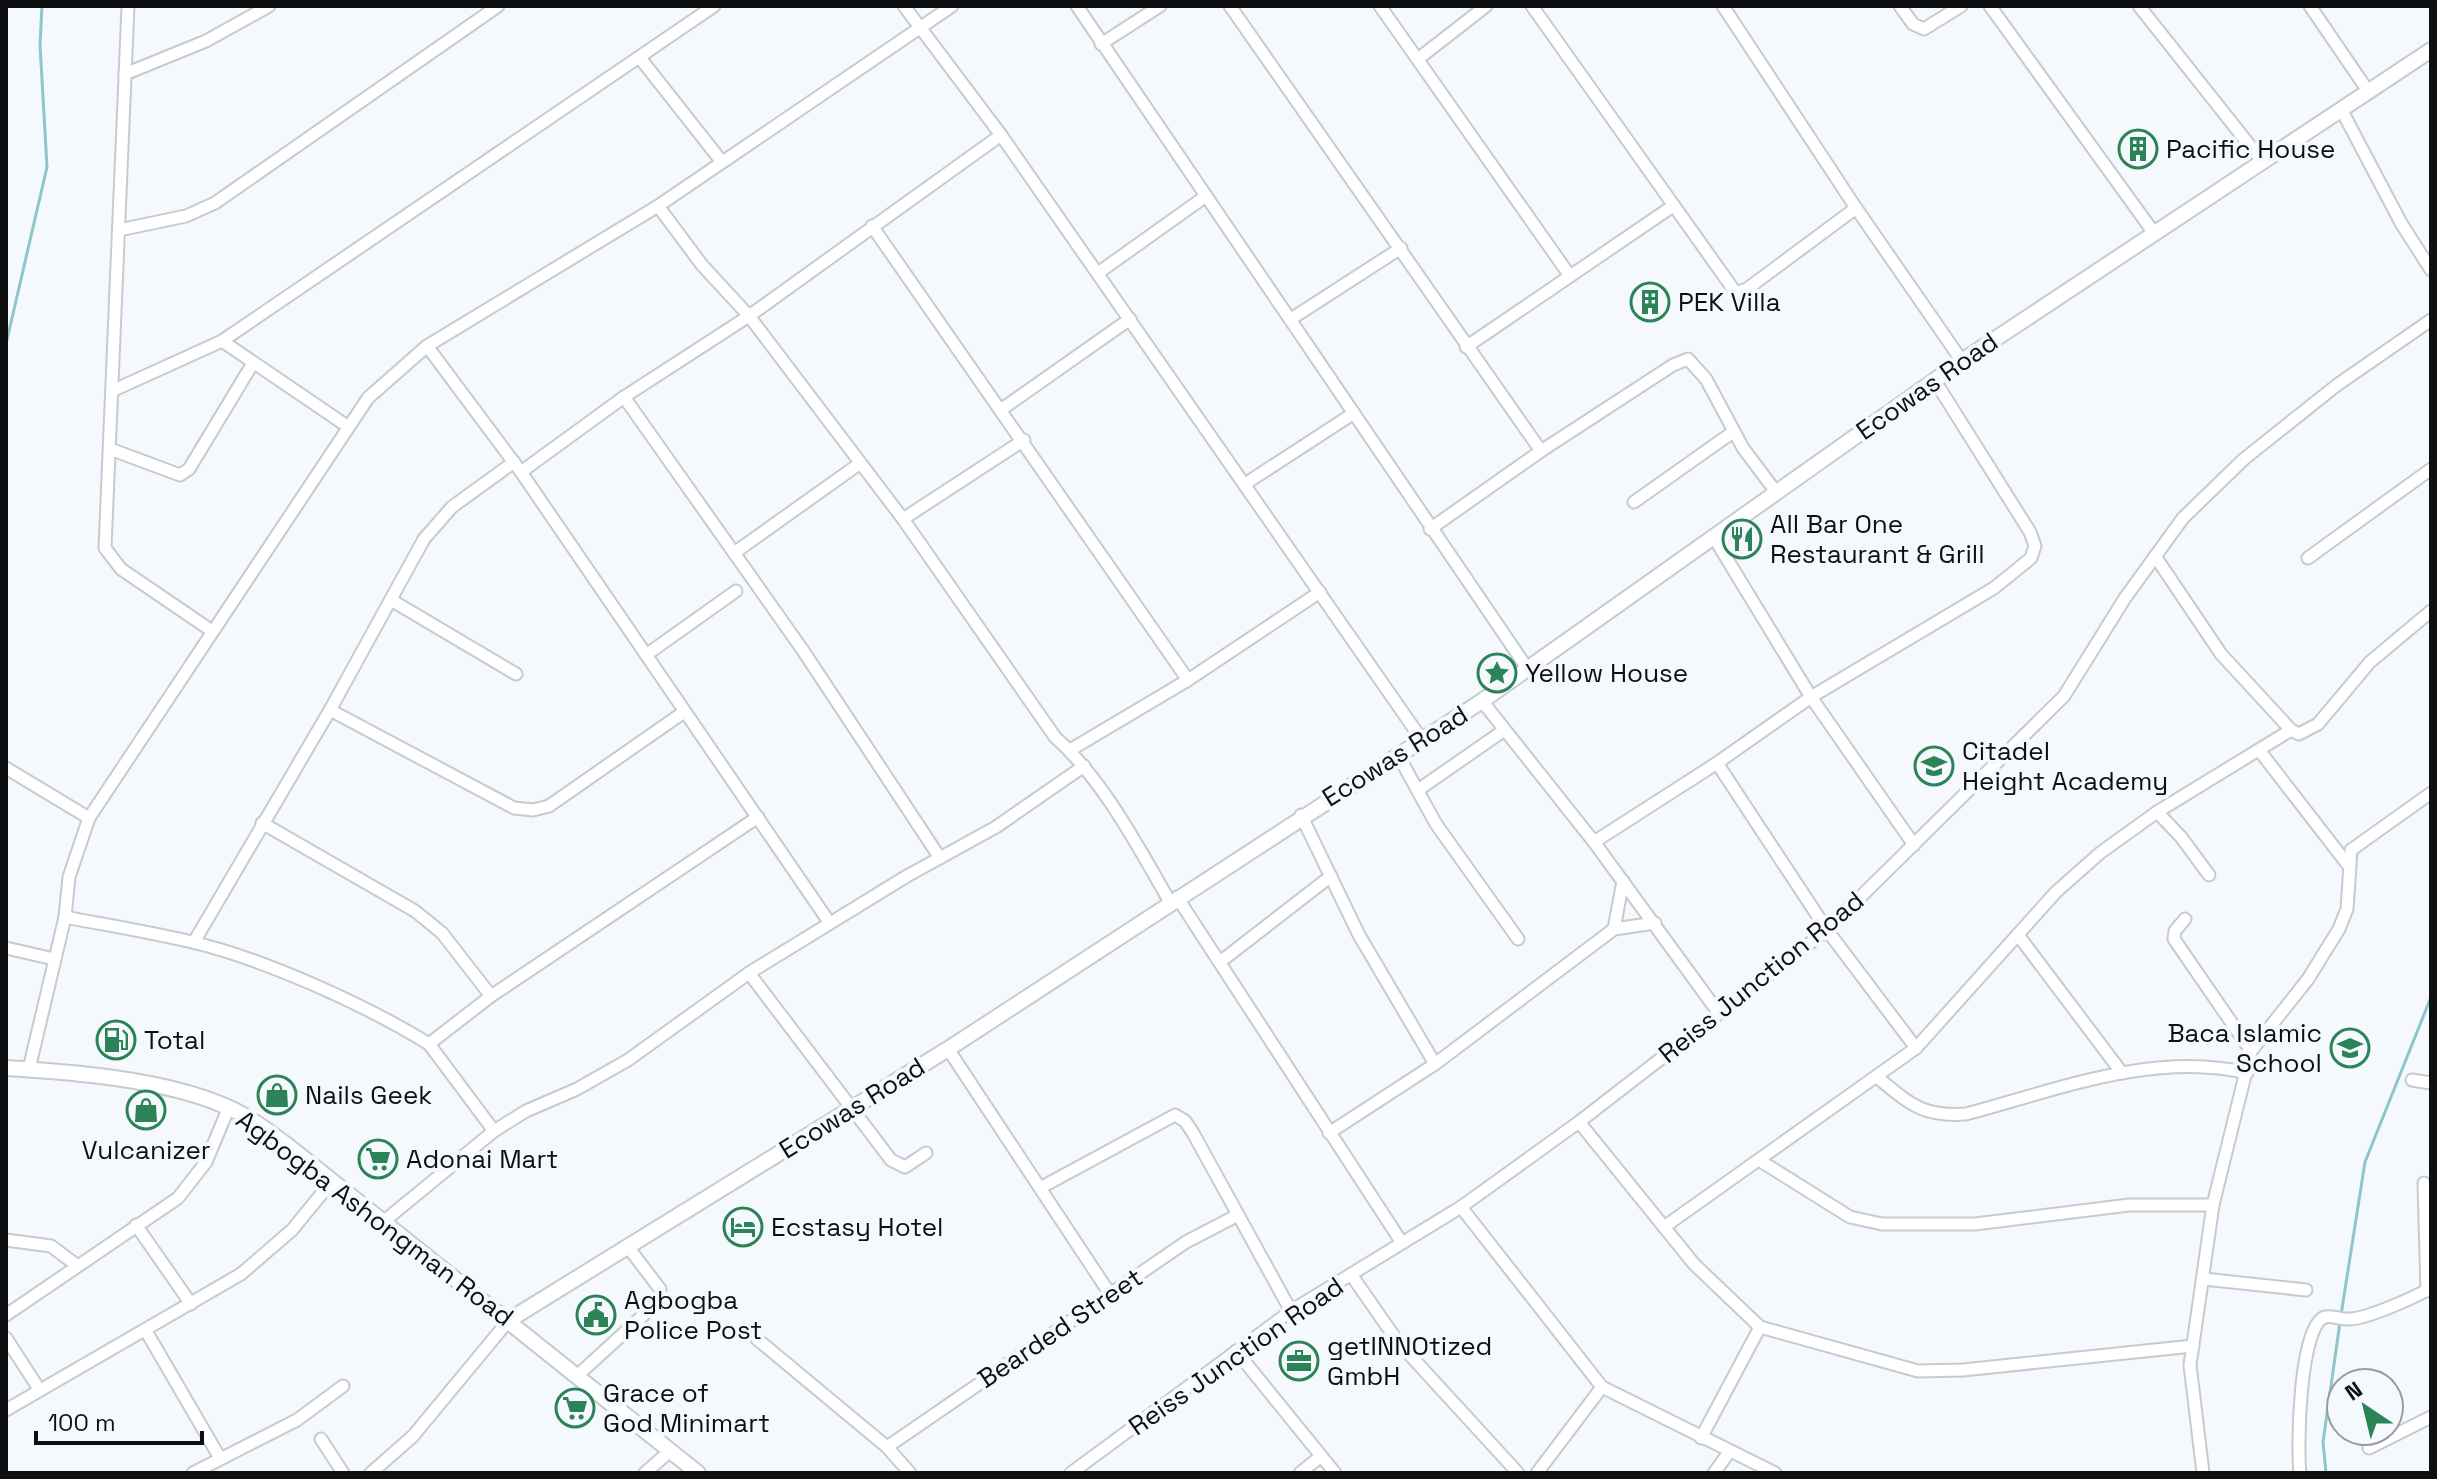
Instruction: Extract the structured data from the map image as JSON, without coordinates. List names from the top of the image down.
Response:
{
  "streets": {
    "street": [
      "Ecowas Road",
      "Reiss Junction Road",
      "Agbogba Ashongman Road",
      "Bearded Street"
    ]
  },
  "crossings": [
    ["Ecowas Road", "Agbogba Ashongman Road"]
  ],
  "places": {
    "building": ["Pacific House", "PEK Villa"],
    "restaurant": ["All Bar One Restaurant & Grill"],
    "place": ["Yellow House"],
    "school or university": ["Citadel Height Academy", "Baca Islamic School"],
    "fuel station": ["Total"],
    "shop": ["Nails Geek", "Vulcanizer"],
    "supermarket": ["Adonai Mart", "Grace of God Minimart"],
    "hotel": ["Ecstasy Hotel"],
    "public building": ["Agbogba Police Post"],
    "office": ["getINNOtized GmbH"]
  },
  "scale_bar": "100 m",
  "north": "top left"
}
